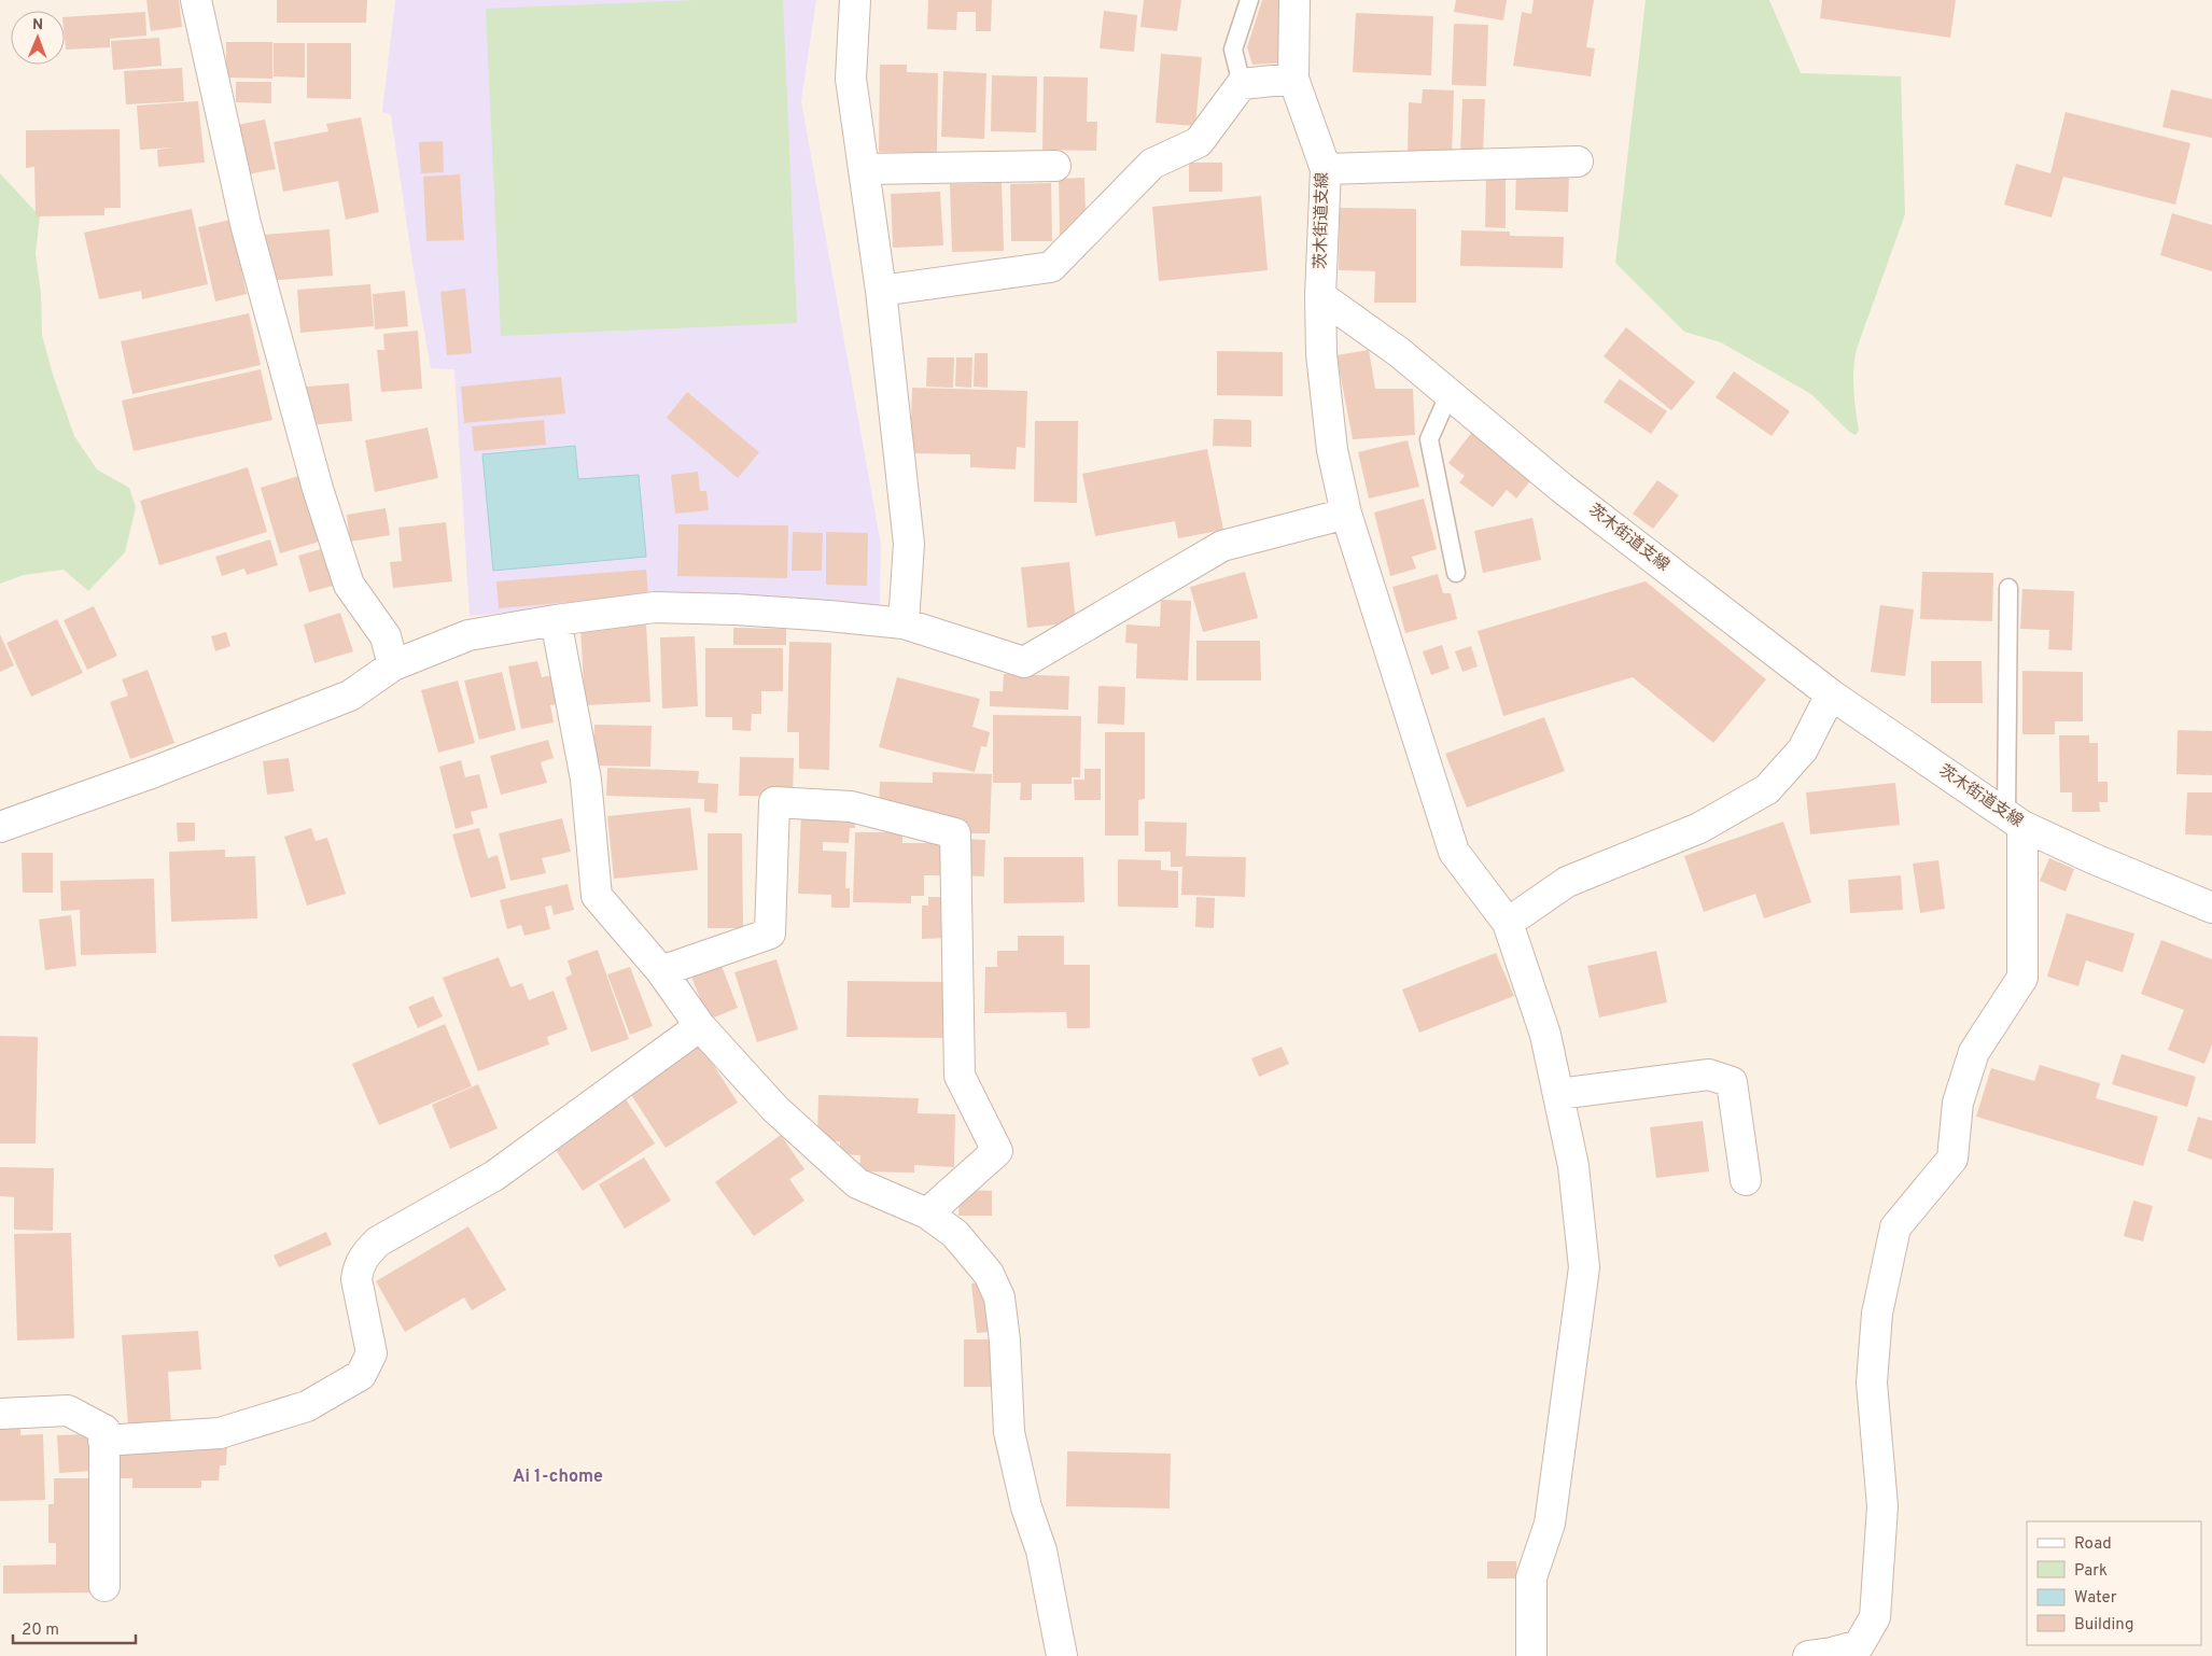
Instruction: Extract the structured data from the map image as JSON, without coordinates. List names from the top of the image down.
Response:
{
  "streets": {
    "street": ["茨木街道支線"]
  },
  "districts": ["Ai 1-chome"],
  "legend": [
    "Road",
    "Park",
    "Water",
    "Building"
  ],
  "scale_bar": "20 m",
  "north": "top"
}
